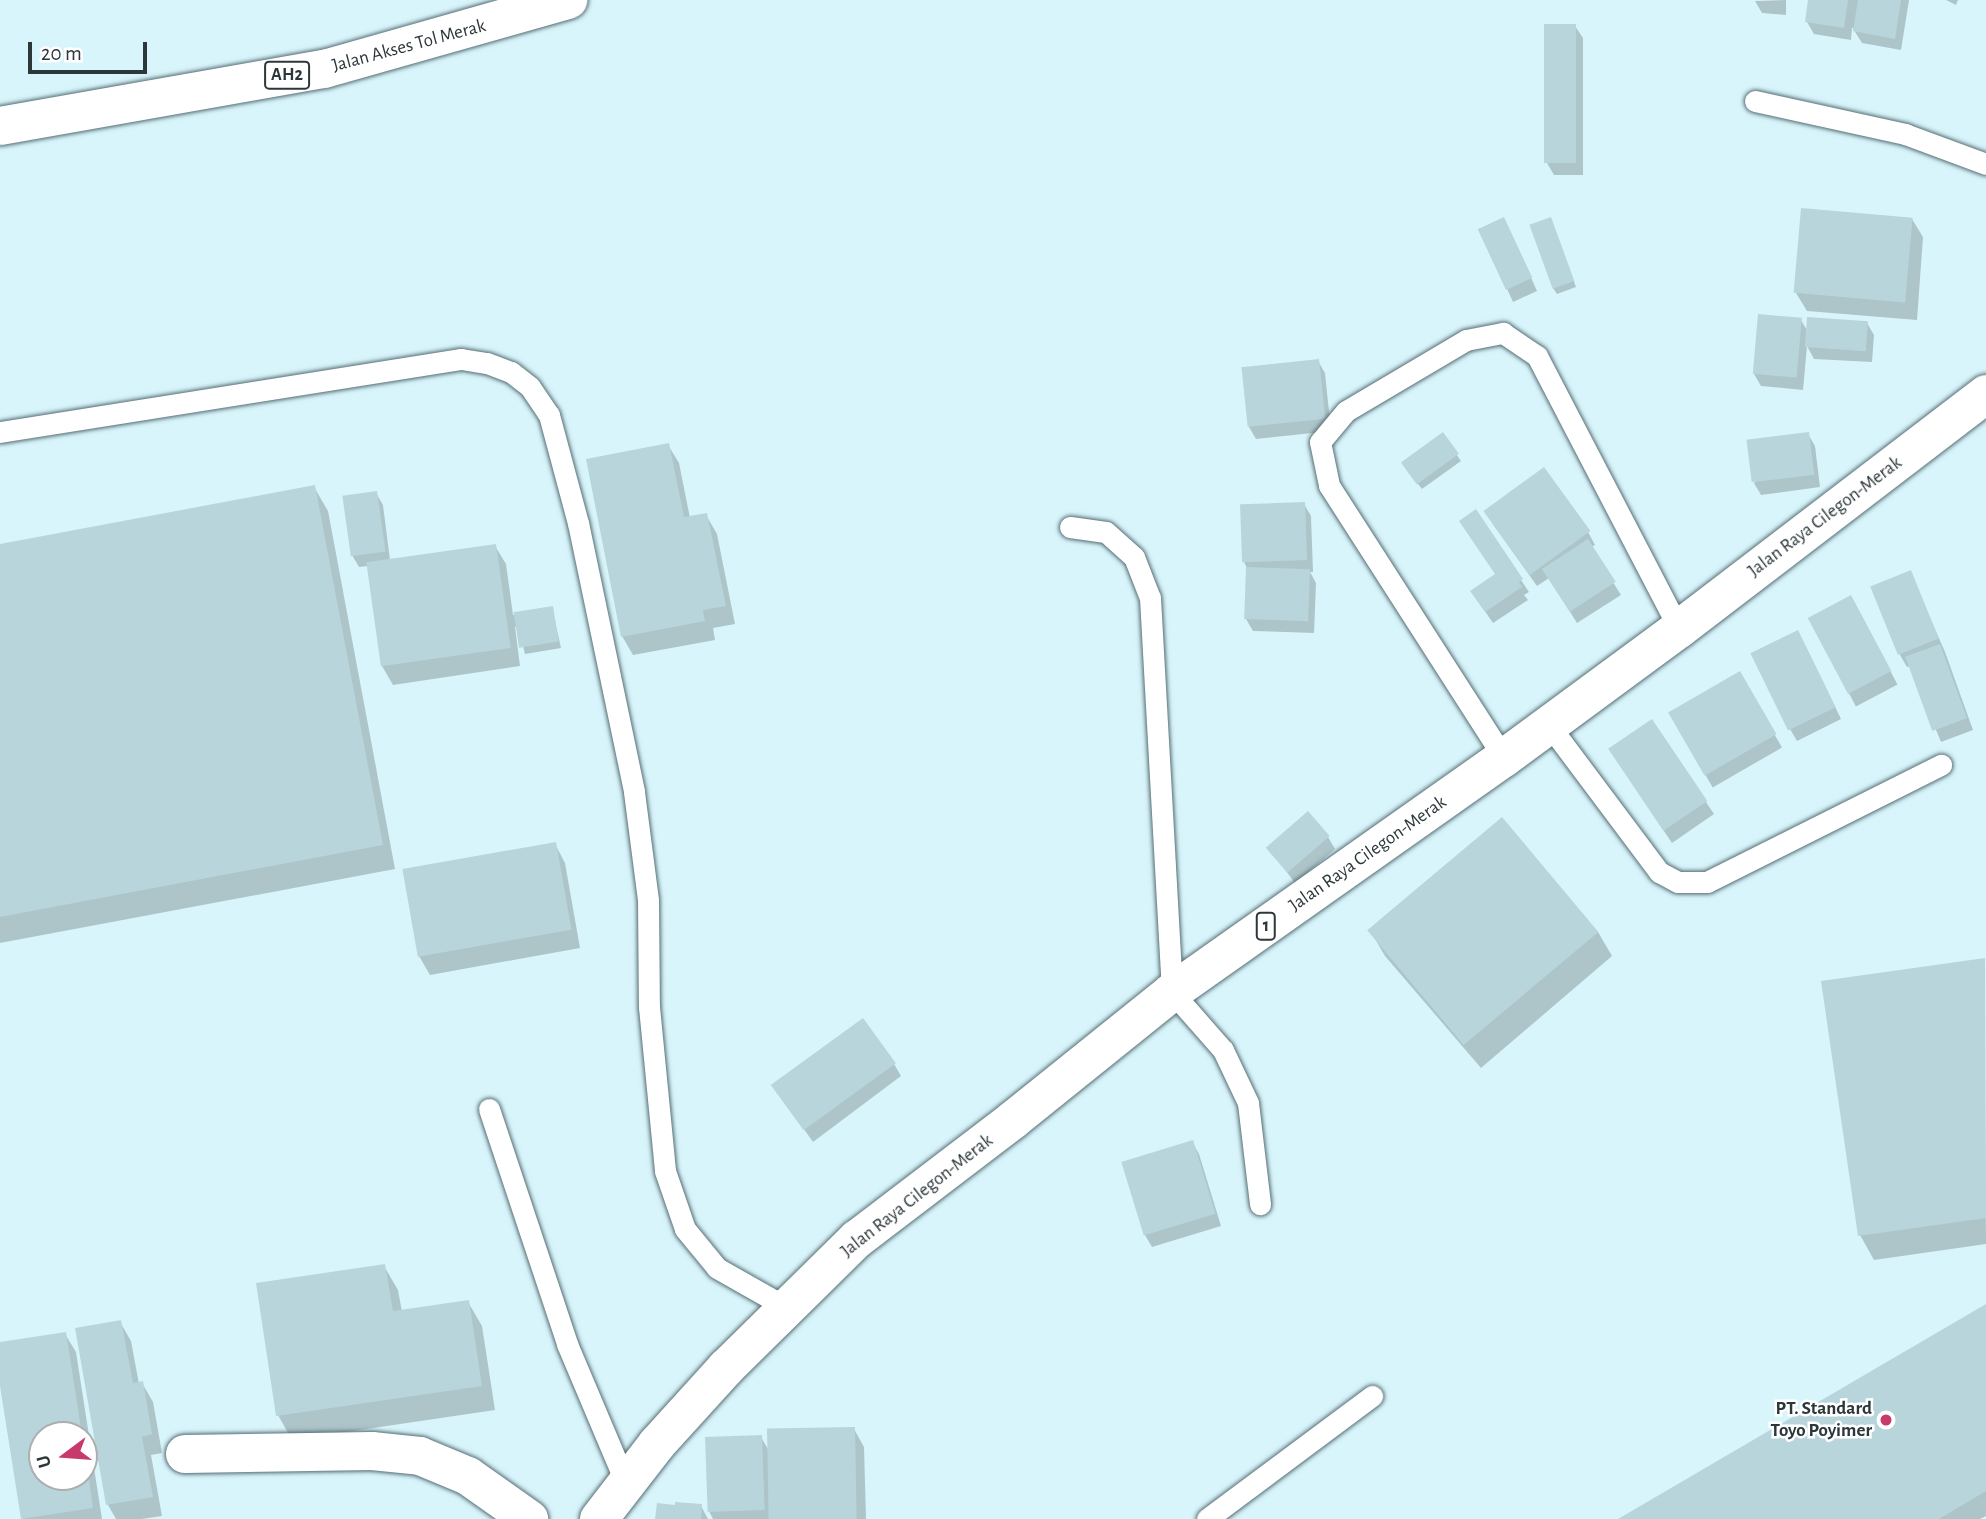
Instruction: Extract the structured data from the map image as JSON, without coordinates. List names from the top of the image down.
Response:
{
  "streets": {
    "main road": [
      "Jalan Akses Tol Merak",
      "AH2",
      "Jalan Raya Cilegon-Merak",
      "1"
    ]
  },
  "places": ["PT. Standard Toyo Poyimer"],
  "scale_bar": "20 m",
  "north": "left"
}
